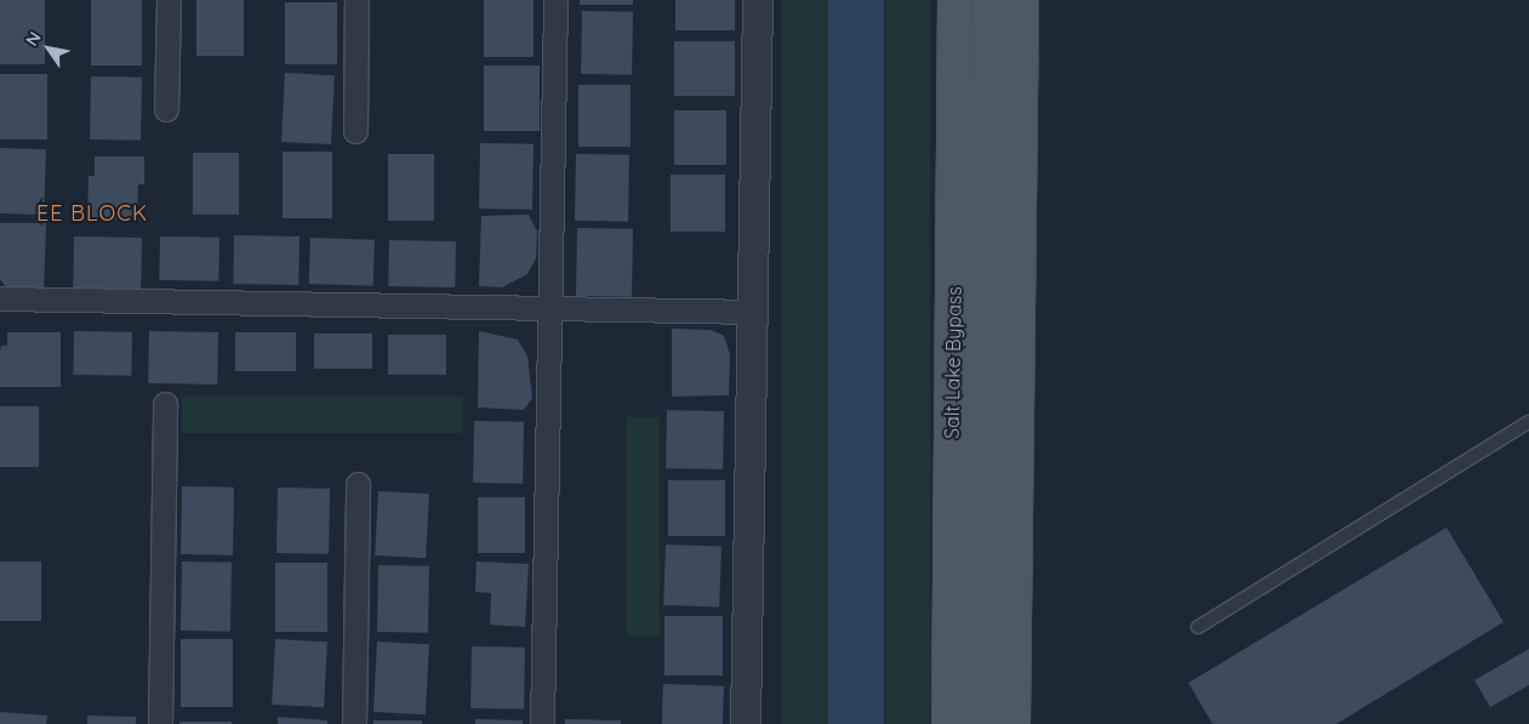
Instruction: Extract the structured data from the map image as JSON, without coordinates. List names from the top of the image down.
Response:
{
  "streets": {
    "main road": ["Salt Lake Bypass"]
  },
  "districts": ["EE BLOCK"],
  "north": "top left"
}
